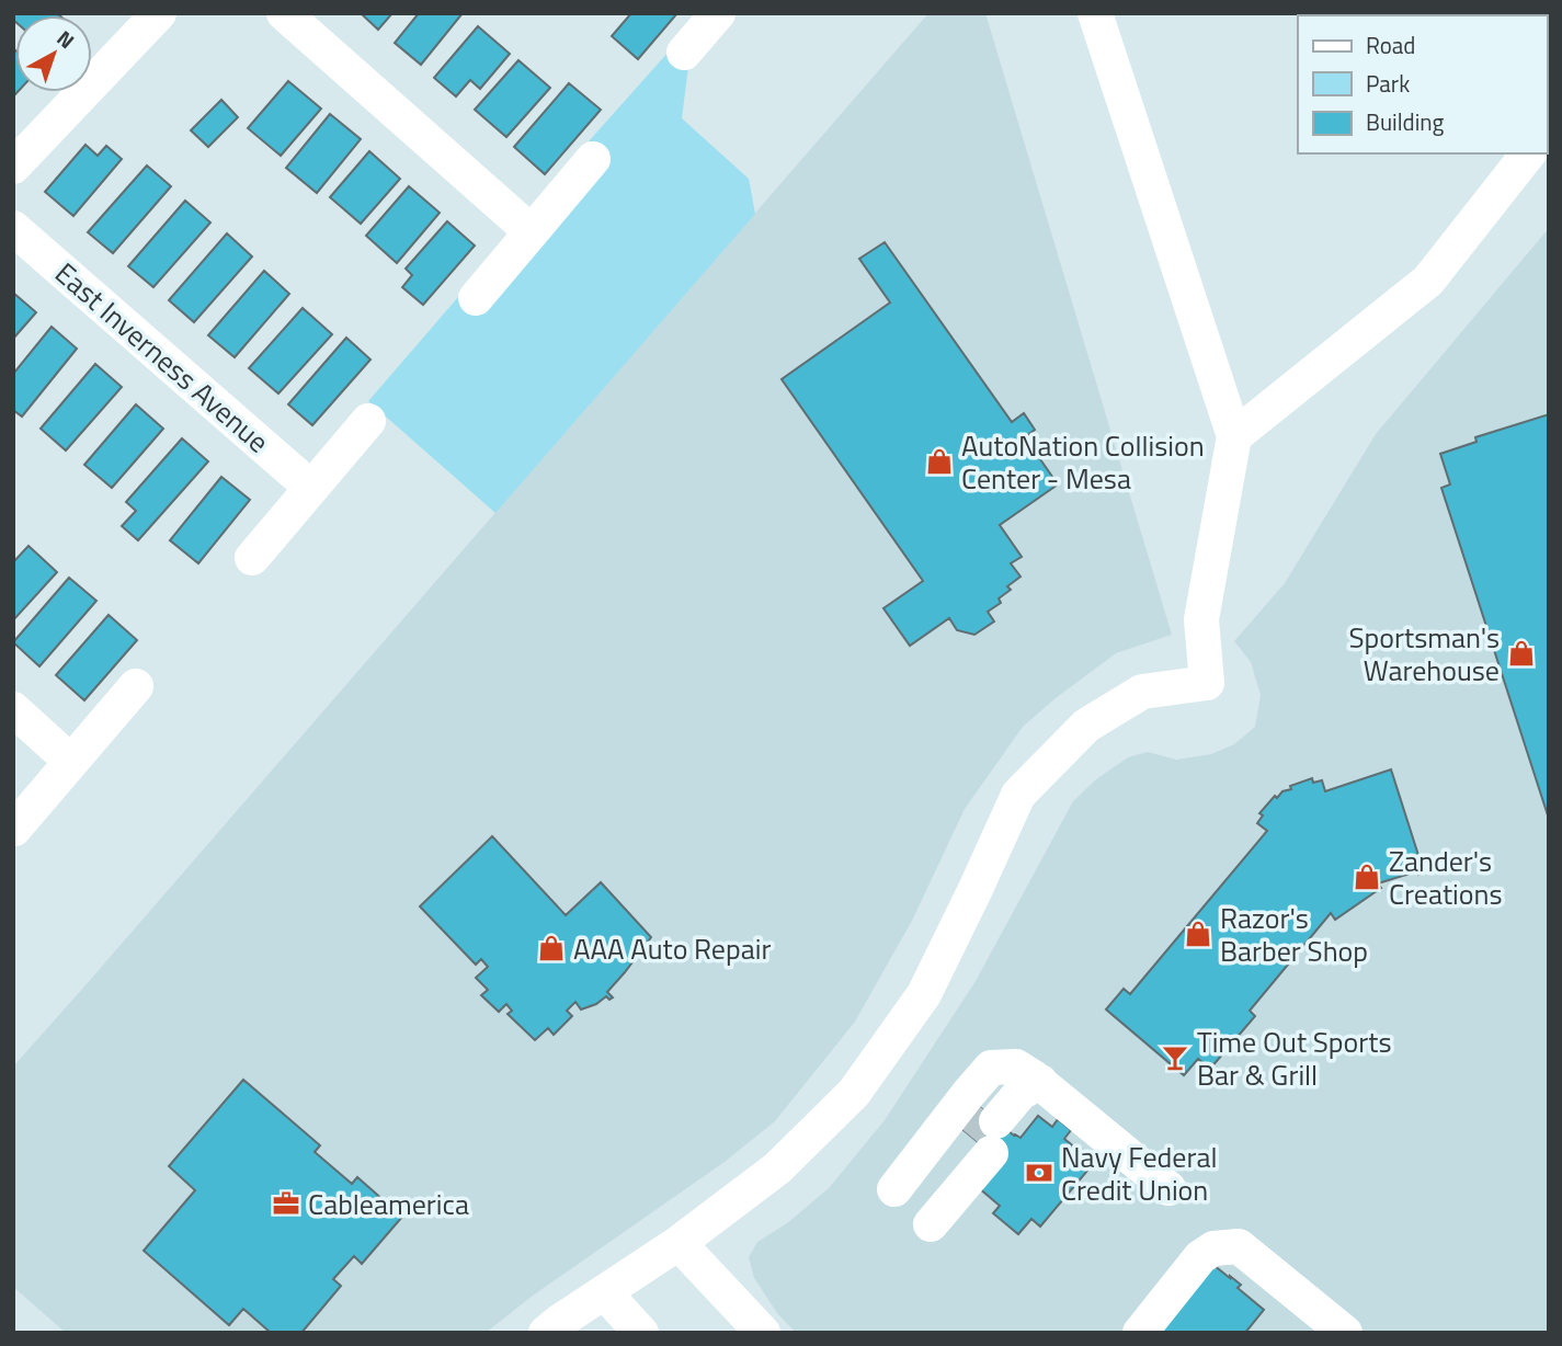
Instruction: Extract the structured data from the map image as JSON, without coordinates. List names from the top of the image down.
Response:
{
  "streets": {
    "street": ["East Inverness Avenue"]
  },
  "places": {
    "shop": [
      "AutoNation Collision Center - Mesa",
      "Sportsman's Warehouse",
      "Zander's Creations",
      "Razor's Barber Shop",
      "AAA Auto Repair"
    ],
    "bar": ["Time Out Sports Bar & Grill"],
    "bank": ["Navy Federal Credit Union"],
    "office": ["Cableamerica"]
  },
  "legend": ["Road", "Park", "Building"],
  "north": "top right"
}
